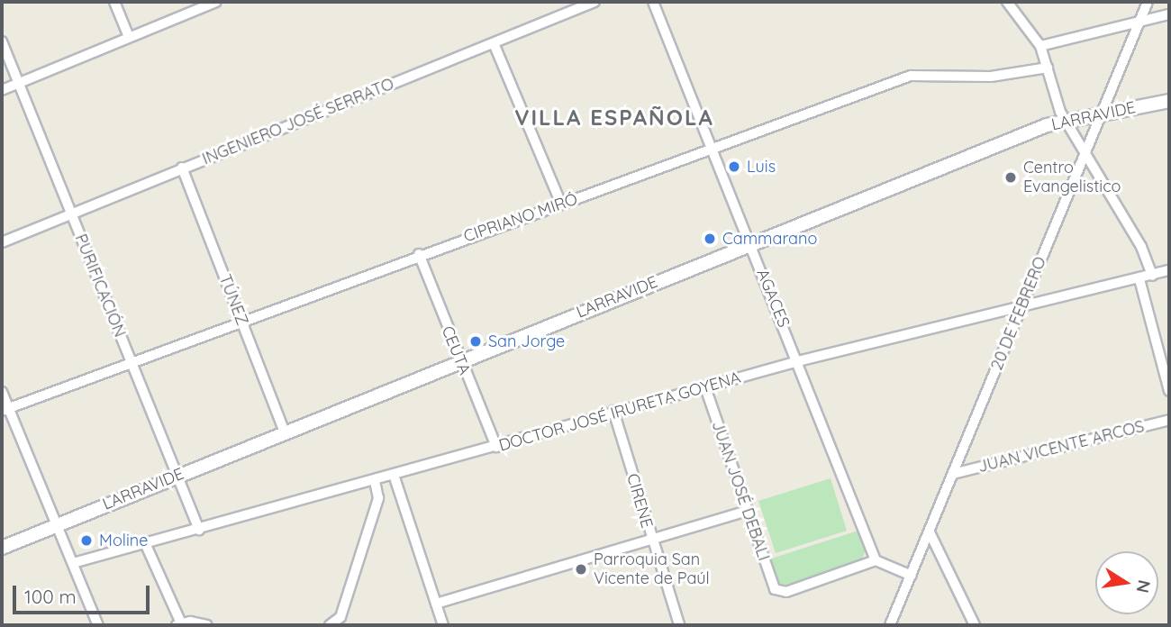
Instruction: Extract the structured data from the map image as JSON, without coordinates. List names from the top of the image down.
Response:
{
  "streets": {
    "street": [
      "LARRAVIDE",
      "INGENIERO JOSÉ SERRATO",
      "CIPRIANO MIRÓ",
      "PURIFICACIÓN",
      "AGACES",
      "TÚNEZ",
      "20 DE FEBRERO",
      "CEUTA",
      "DOCTOR JOSÉ IRURETA GOYENA",
      "JUAN VICENTE ARCOS",
      "JUAN JOSÉ DEBALI",
      "CIRENE"
    ]
  },
  "crossings": [
    ["LARRAVIDE", "PURIFICACIÓN"],
    ["LARRAVIDE", "AGACES"],
    ["LARRAVIDE", "TÚNEZ"],
    ["LARRAVIDE", "20 DE FEBRERO"],
    ["LARRAVIDE", "CEUTA"],
    ["INGENIERO JOSÉ SERRATO", "PURIFICACIÓN"],
    ["INGENIERO JOSÉ SERRATO", "TÚNEZ"],
    ["CIPRIANO MIRÓ", "PURIFICACIÓN"],
    ["CIPRIANO MIRÓ", "AGACES"],
    ["CIPRIANO MIRÓ", "TÚNEZ"],
    ["CIPRIANO MIRÓ", "CEUTA"],
    ["PURIFICACIÓN", "DOCTOR JOSÉ IRURETA GOYENA"],
    ["AGACES", "DOCTOR JOSÉ IRURETA GOYENA"],
    ["AGACES", "JUAN JOSÉ DEBALI"],
    ["20 DE FEBRERO", "DOCTOR JOSÉ IRURETA GOYENA"],
    ["20 DE FEBRERO", "JUAN VICENTE ARCOS"],
    ["CEUTA", "DOCTOR JOSÉ IRURETA GOYENA"],
    ["DOCTOR JOSÉ IRURETA GOYENA", "JUAN JOSÉ DEBALI"],
    ["DOCTOR JOSÉ IRURETA GOYENA", "CIRENE"]
  ],
  "districts": ["VILLA ESPAÑOLA"],
  "places": [
    "Luis",
    "Centro Evangelistico",
    "Cammarano",
    "San Jorge",
    "Moline",
    "Parroquia San Vicente de Paúl"
  ],
  "scale_bar": "100 m",
  "north": "right"
}
